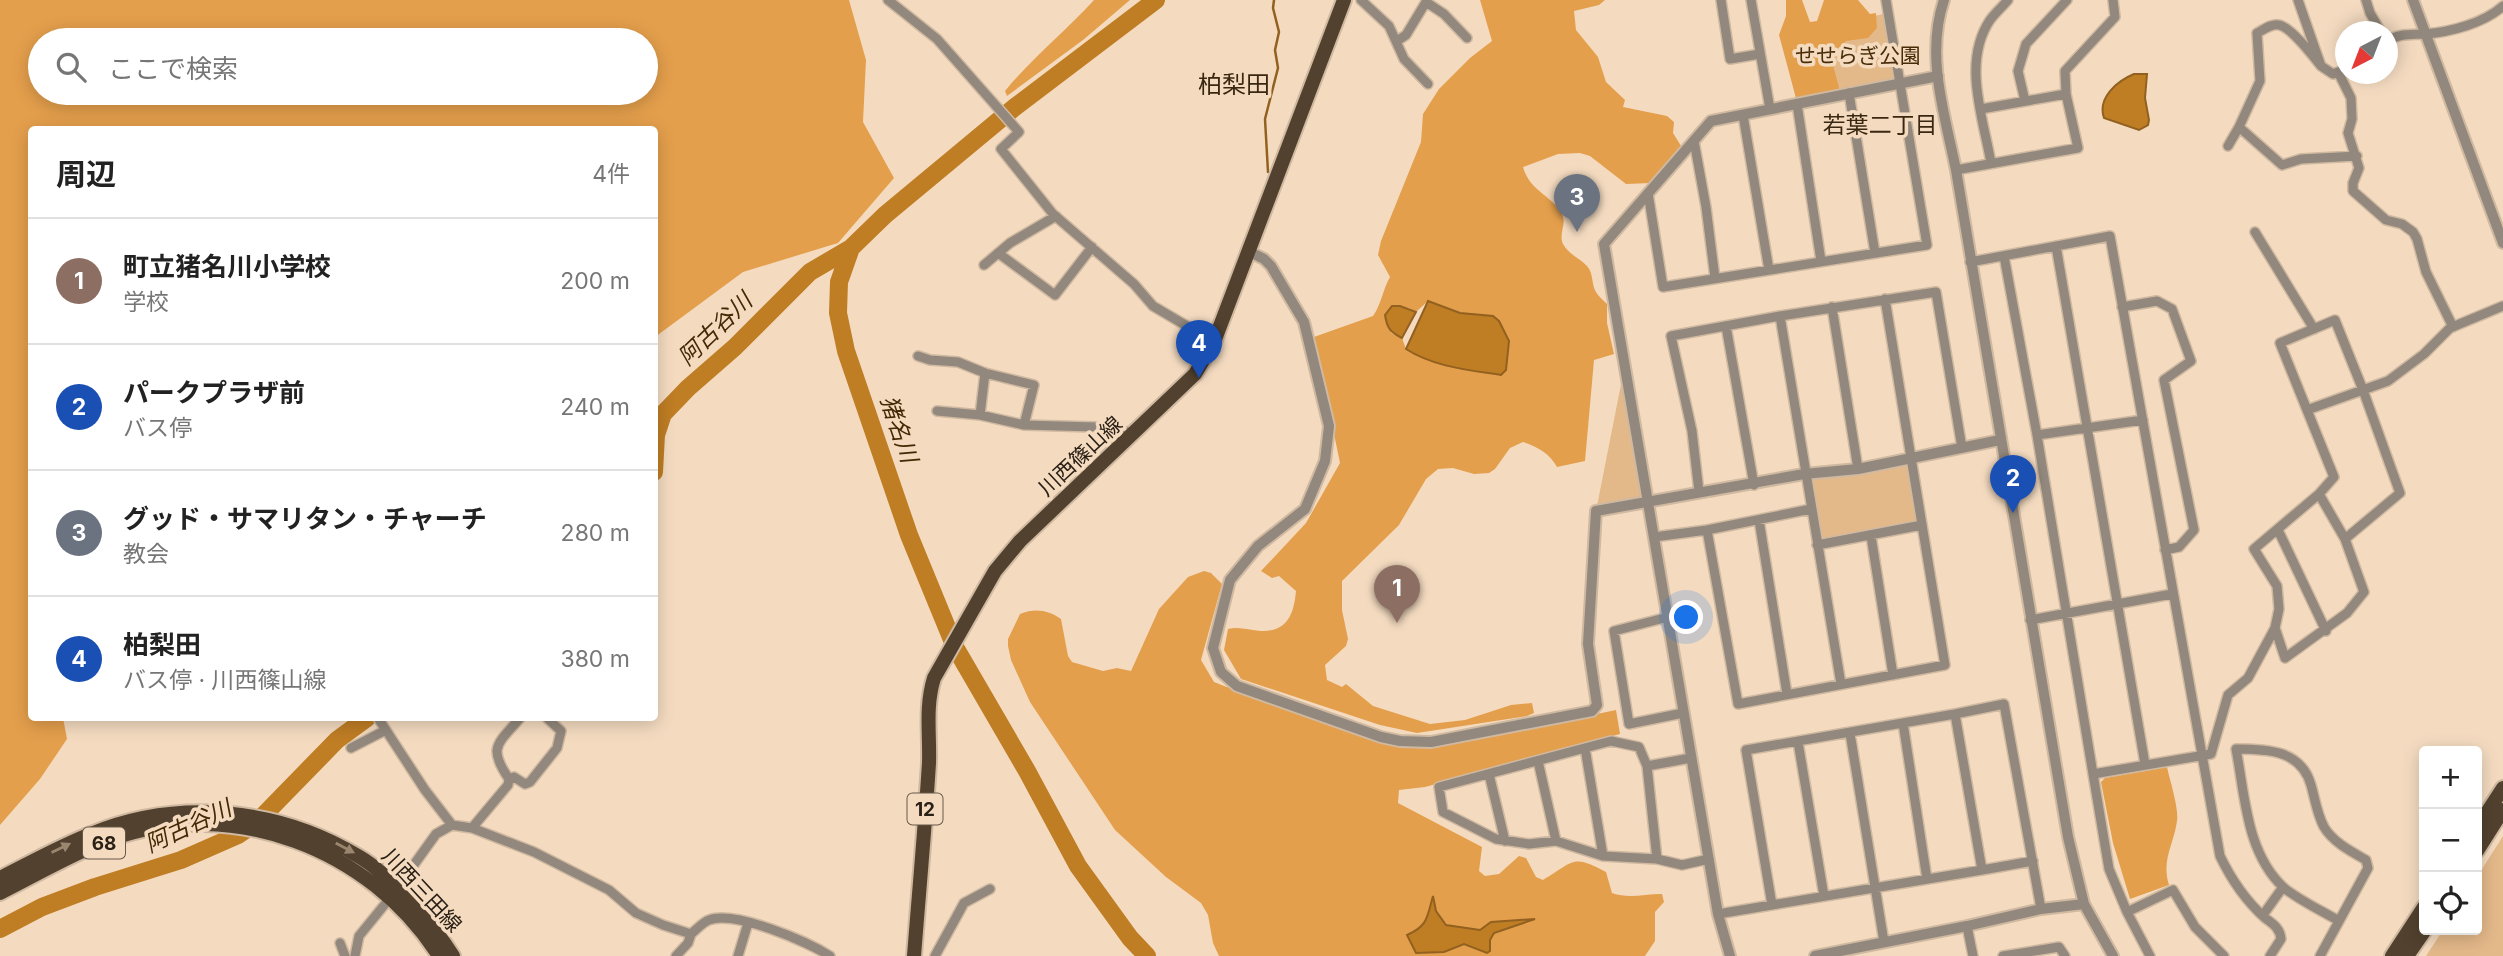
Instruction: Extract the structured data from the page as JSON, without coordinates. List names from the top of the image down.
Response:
{
  "streets": {
    "main road": [
      "川西篠山線",
      "12",
      "68",
      "川西三田線"
    ]
  },
  "districts": ["柏梨田", "若葉二丁目"],
  "water": ["阿古谷川", "猪名川"],
  "parks": ["せせらぎ公園"],
  "north": "bottom left",
  "page": {
    "search": "ここで検索",
    "heading": ["周辺", "4件"],
    "pins": [
      "3",
      "4",
      "2",
      "1"
    ],
    "list": [
      {
        "mark": "1",
        "name": "町立猪名川小学校",
        "note": "学校",
        "value": "200 m"
      },
      {
        "mark": "2",
        "name": "パークプラザ前",
        "note": "バス停",
        "value": "240 m"
      },
      {
        "mark": "3",
        "name": "グッド・サマリタン・チャーチ",
        "note": "教会",
        "value": "280 m"
      },
      {
        "mark": "4",
        "name": "柏梨田",
        "note": "バス停 · 川西篠山線",
        "value": "380 m"
      }
    ],
    "map_buttons": ["+", "−"]
  }
}
